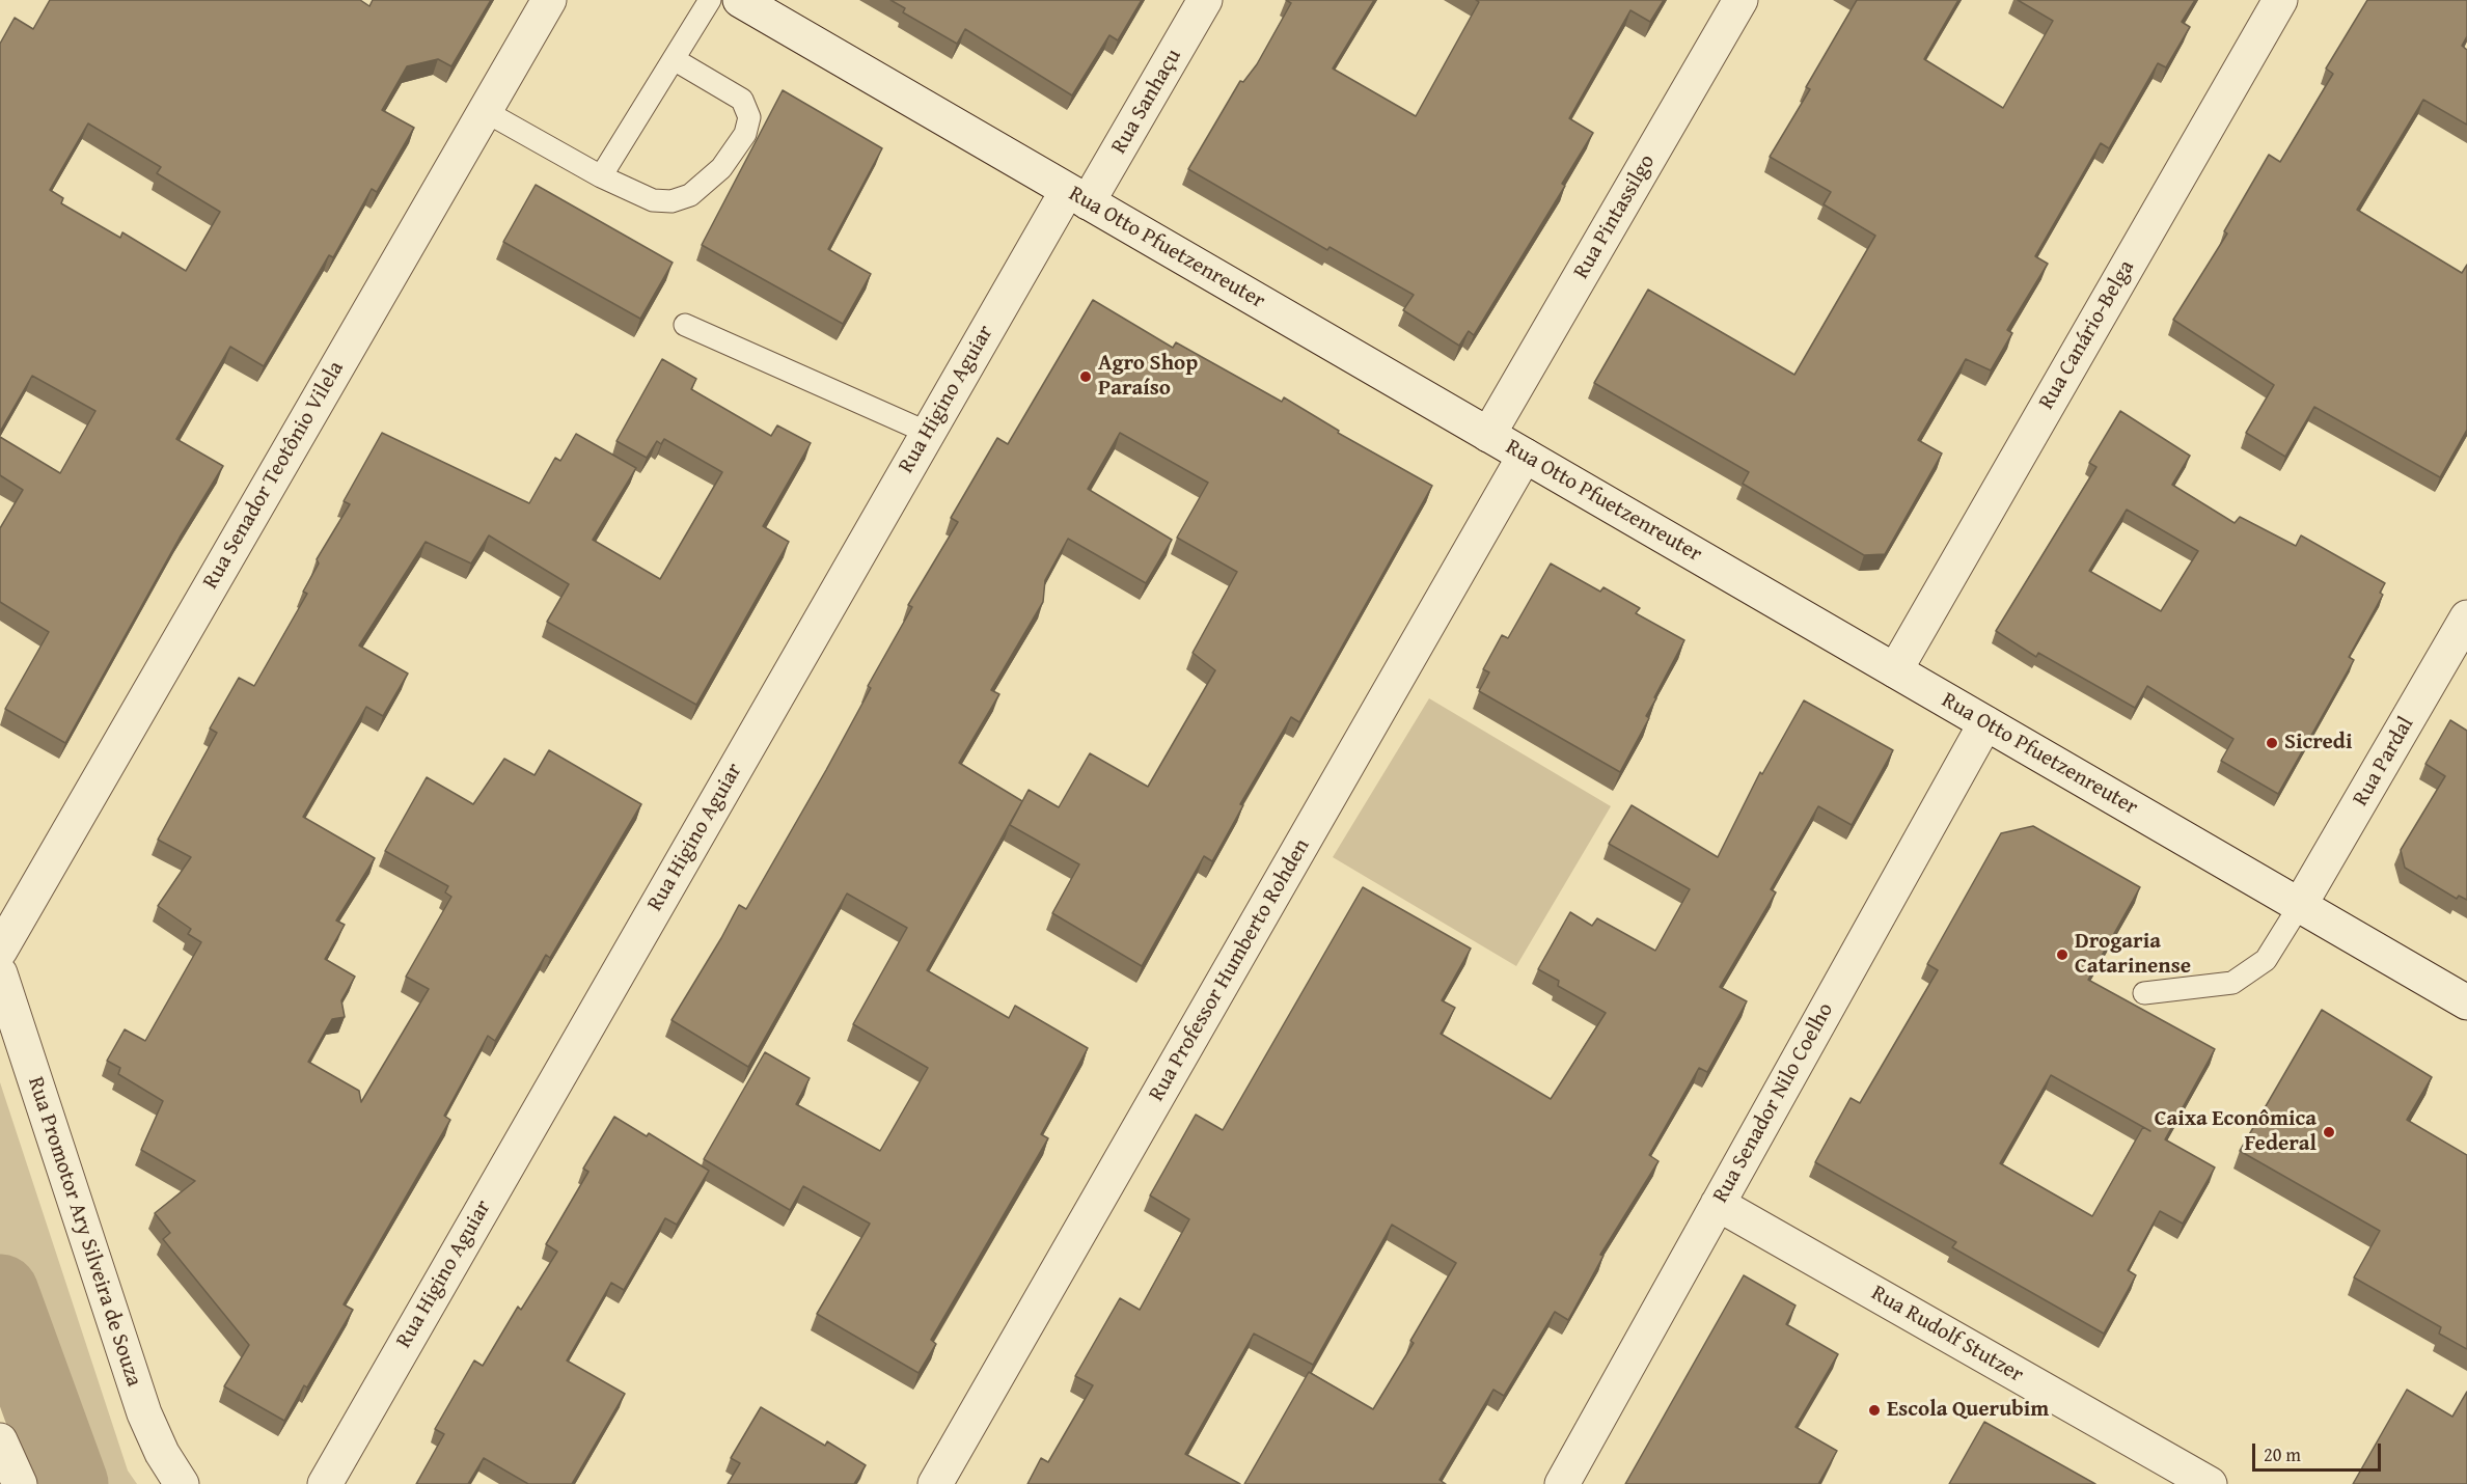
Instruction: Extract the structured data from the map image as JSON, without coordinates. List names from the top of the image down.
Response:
{
  "streets": {
    "street": [
      "Rua Sanhaçu",
      "Rua Pintassilgo",
      "Rua Otto Pfuetzenreuter",
      "Rua Canário-Belga",
      "Rua Higino Aguiar",
      "Rua Senador Teotônio Vilela",
      "Rua Pardal",
      "Rua Professor Humberto Rohden",
      "Rua Senador Nilo Coelho",
      "Rua Promotor Ary Silveira de Souza",
      "Rua Rudolf Stutzer"
    ]
  },
  "crossings": [
    ["Rua Sanhaçu", "Rua Otto Pfuetzenreuter"],
    ["Rua Sanhaçu", "Rua Higino Aguiar"],
    ["Rua Pintassilgo", "Rua Otto Pfuetzenreuter"],
    ["Rua Otto Pfuetzenreuter", "Rua Canário-Belga"],
    ["Rua Otto Pfuetzenreuter", "Rua Higino Aguiar"],
    ["Rua Otto Pfuetzenreuter", "Rua Pardal"],
    ["Rua Otto Pfuetzenreuter", "Rua Professor Humberto Rohden"],
    ["Rua Otto Pfuetzenreuter", "Rua Senador Nilo Coelho"],
    ["Rua Senador Nilo Coelho", "Rua Rudolf Stutzer"]
  ],
  "places": [
    "Agro Shop Paraíso",
    "Sicredi",
    "Drogaria Catarinense",
    "Caixa Econômica Federal",
    "Escola Querubim"
  ],
  "scale_bar": "20 m"
}
